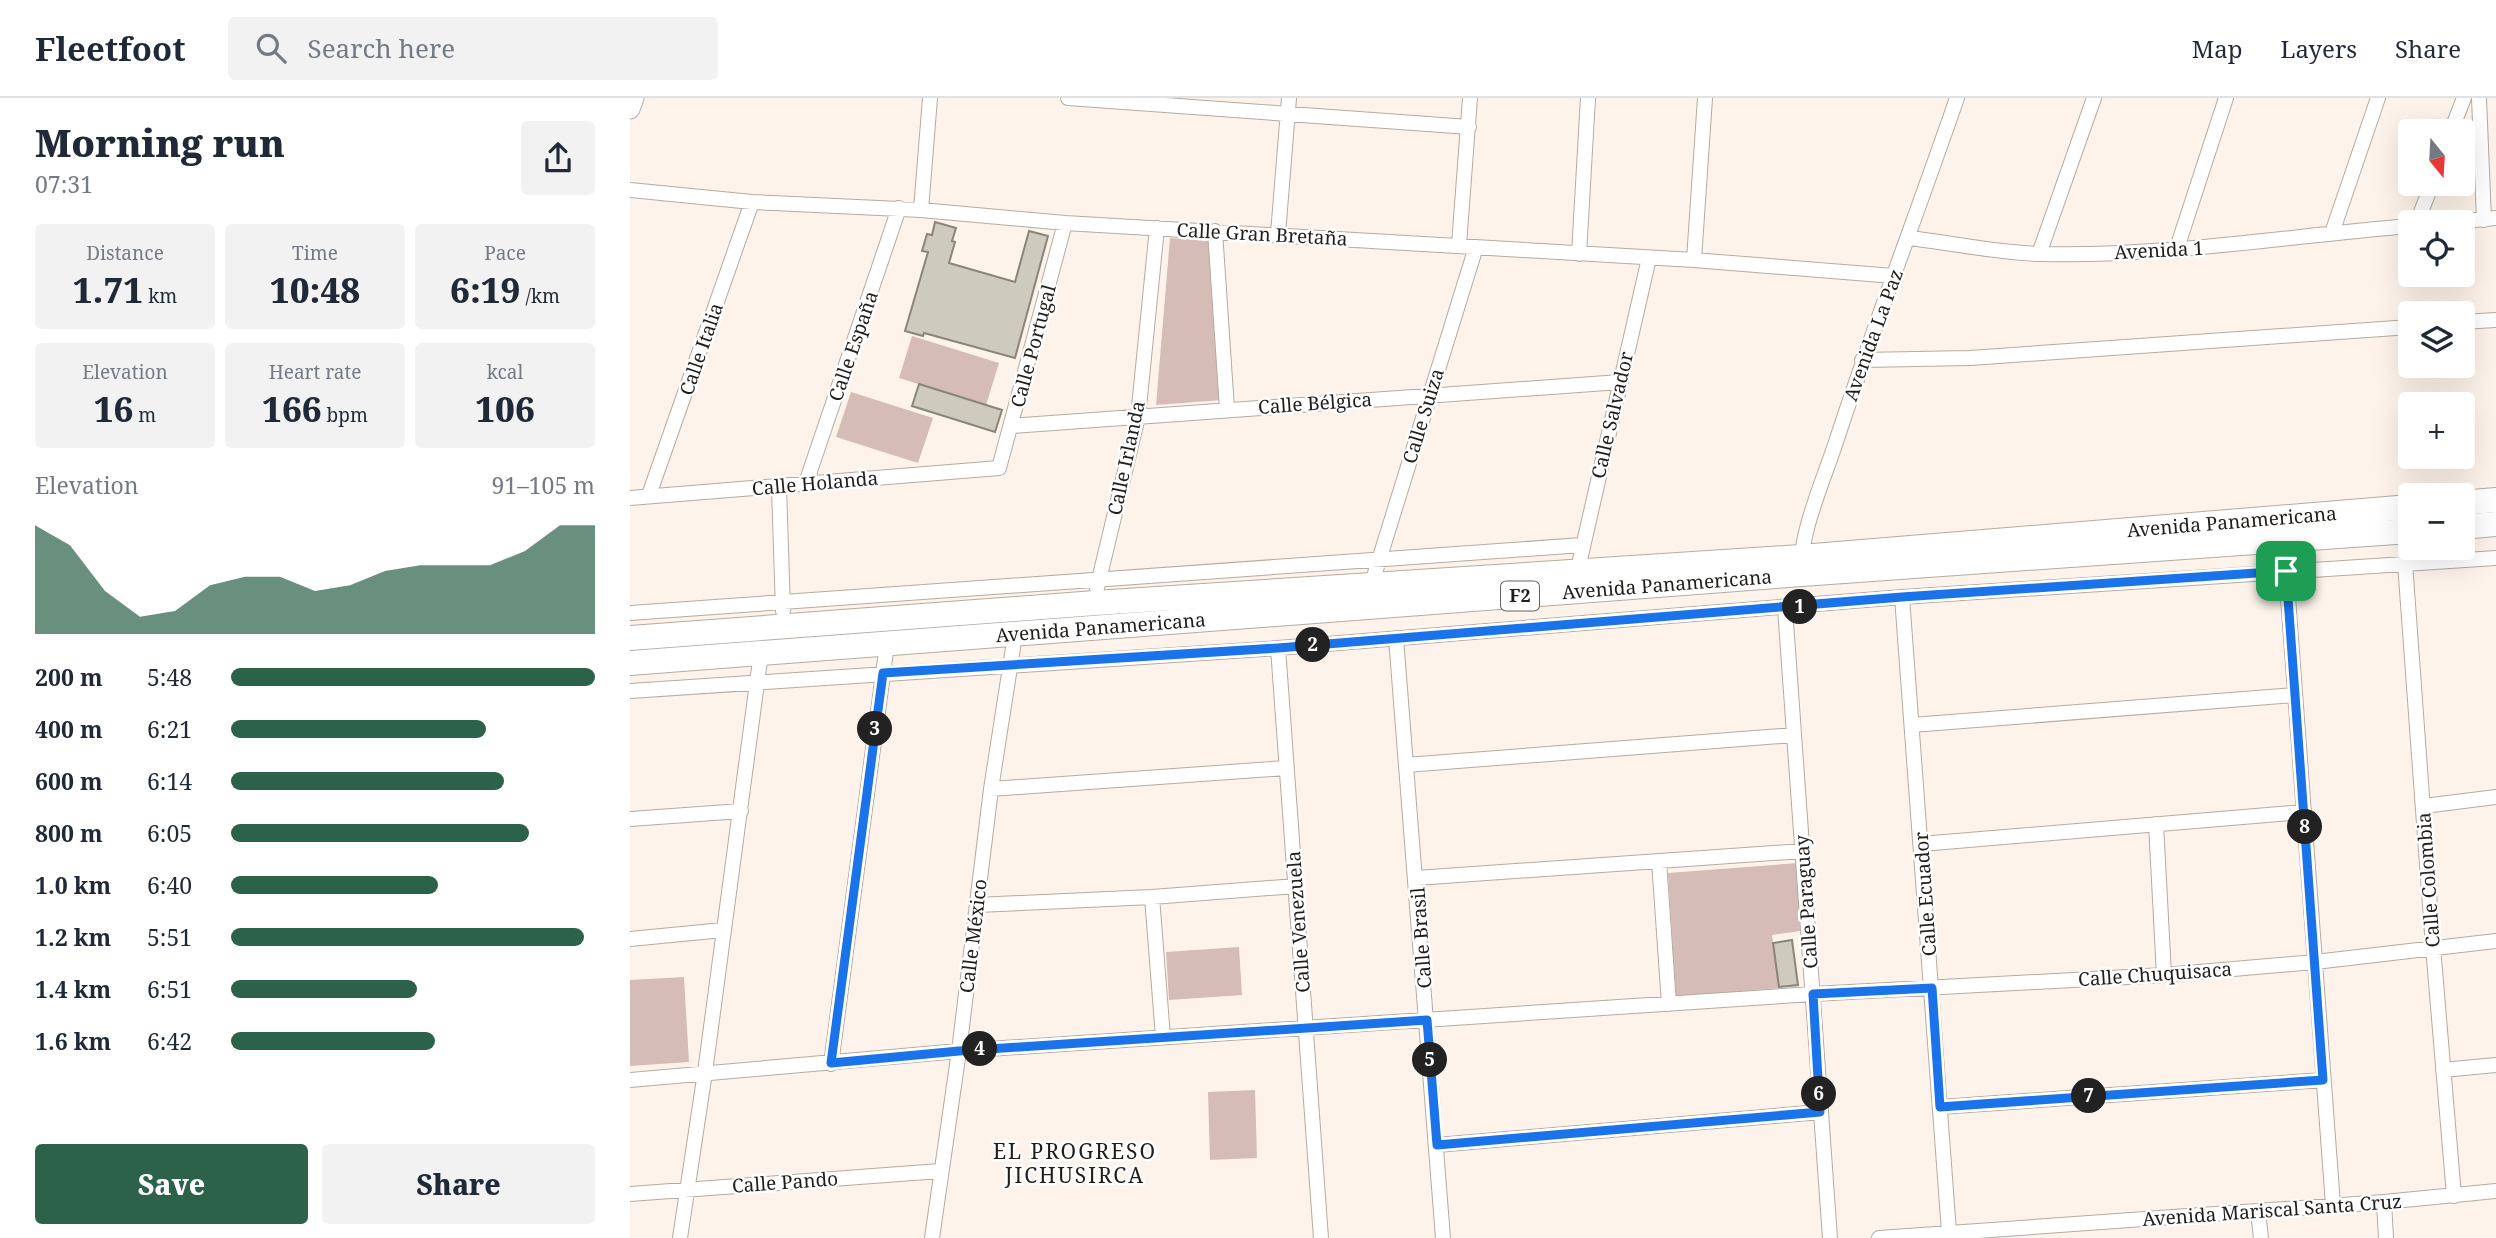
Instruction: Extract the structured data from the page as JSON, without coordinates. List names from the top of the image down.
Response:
{
  "streets": {
    "highway": ["Avenida Panamericana", "F2"],
    "street": [
      "Calle Gran Bretaña",
      "Avenida 1",
      "Avenida La Paz",
      "Calle España",
      "Calle Portugal",
      "Calle Italia",
      "Calle Bélgica",
      "Calle Salvador",
      "Calle Suiza",
      "Calle Irlanda",
      "Calle Holanda",
      "Calle Colombia",
      "Calle Ecuador",
      "Calle Paraguay",
      "Calle Venezuela",
      "Calle México",
      "Calle Brasil",
      "Calle Chuquisaca",
      "Calle Pando",
      "Avenida Mariscal Santa Cruz"
    ]
  },
  "crossings": [
    ["Calle Gran Bretaña", "Avenida La Paz"],
    ["Calle Gran Bretaña", "Calle España"],
    ["Calle Gran Bretaña", "Calle Portugal"],
    ["Calle Gran Bretaña", "Calle Italia"],
    ["Calle Gran Bretaña", "Calle Salvador"],
    ["Calle Gran Bretaña", "Calle Suiza"],
    ["Calle Gran Bretaña", "Calle Irlanda"],
    ["Avenida 1", "Avenida La Paz"],
    ["Avenida La Paz", "Avenida Panamericana"],
    ["Calle España", "Calle Holanda"],
    ["Calle Portugal", "Calle Bélgica"],
    ["Calle Portugal", "Calle Holanda"],
    ["Calle Italia", "Calle Holanda"],
    ["Calle Bélgica", "Calle Salvador"],
    ["Calle Bélgica", "Calle Suiza"],
    ["Calle Bélgica", "Calle Irlanda"],
    ["Calle Salvador", "Avenida Panamericana"],
    ["Calle Suiza", "Avenida Panamericana"],
    ["Calle Irlanda", "Avenida Panamericana"],
    ["Avenida Panamericana", "Calle Colombia"],
    ["Avenida Panamericana", "Calle Ecuador"],
    ["Avenida Panamericana", "Calle Paraguay"],
    ["Avenida Panamericana", "Calle Venezuela"],
    ["Avenida Panamericana", "Calle México"],
    ["Avenida Panamericana", "Calle Brasil"],
    ["Calle Colombia", "Calle Chuquisaca"],
    ["Calle Colombia", "Avenida Mariscal Santa Cruz"],
    ["Calle Ecuador", "Calle Chuquisaca"],
    ["Calle Ecuador", "Avenida Mariscal Santa Cruz"],
    ["Calle Paraguay", "Calle Chuquisaca"],
    ["Calle Venezuela", "Calle Chuquisaca"],
    ["Calle México", "Calle Chuquisaca"],
    ["Calle México", "Calle Pando"],
    ["Calle Brasil", "Calle Chuquisaca"]
  ],
  "districts": ["EL PROGRESO JICHUSIRCA"],
  "north": "bottom",
  "page": {
    "header": "Fleetfoot",
    "search": "Search here",
    "nav": ["Map", "Layers", "Share"],
    "heading": ["Morning run", "07:31"],
    "map_buttons": ["+", "−"],
    "stats": [
      ["Distance", "1.71 km"],
      ["Time", "10:48"],
      ["Pace", "6:19 /km"],
      ["Elevation", "16 m"],
      ["Heart rate", "166 bpm"],
      ["kcal", "106"]
    ],
    "chart": ["Elevation", "91–105 m"],
    "pins": [
      "1",
      "2",
      "3",
      "8",
      "4",
      "5",
      "6",
      "7"
    ],
    "list": [
      {
        "name": "200 m",
        "note": "5:48"
      },
      {
        "name": "400 m",
        "note": "6:21"
      },
      {
        "name": "600 m",
        "note": "6:14"
      },
      {
        "name": "800 m",
        "note": "6:05"
      },
      {
        "name": "1.0 km",
        "note": "6:40"
      },
      {
        "name": "1.2 km",
        "note": "5:51"
      },
      {
        "name": "1.4 km",
        "note": "6:51"
      },
      {
        "name": "1.6 km",
        "note": "6:42"
      }
    ],
    "buttons": ["Save", "Share"]
  }
}
